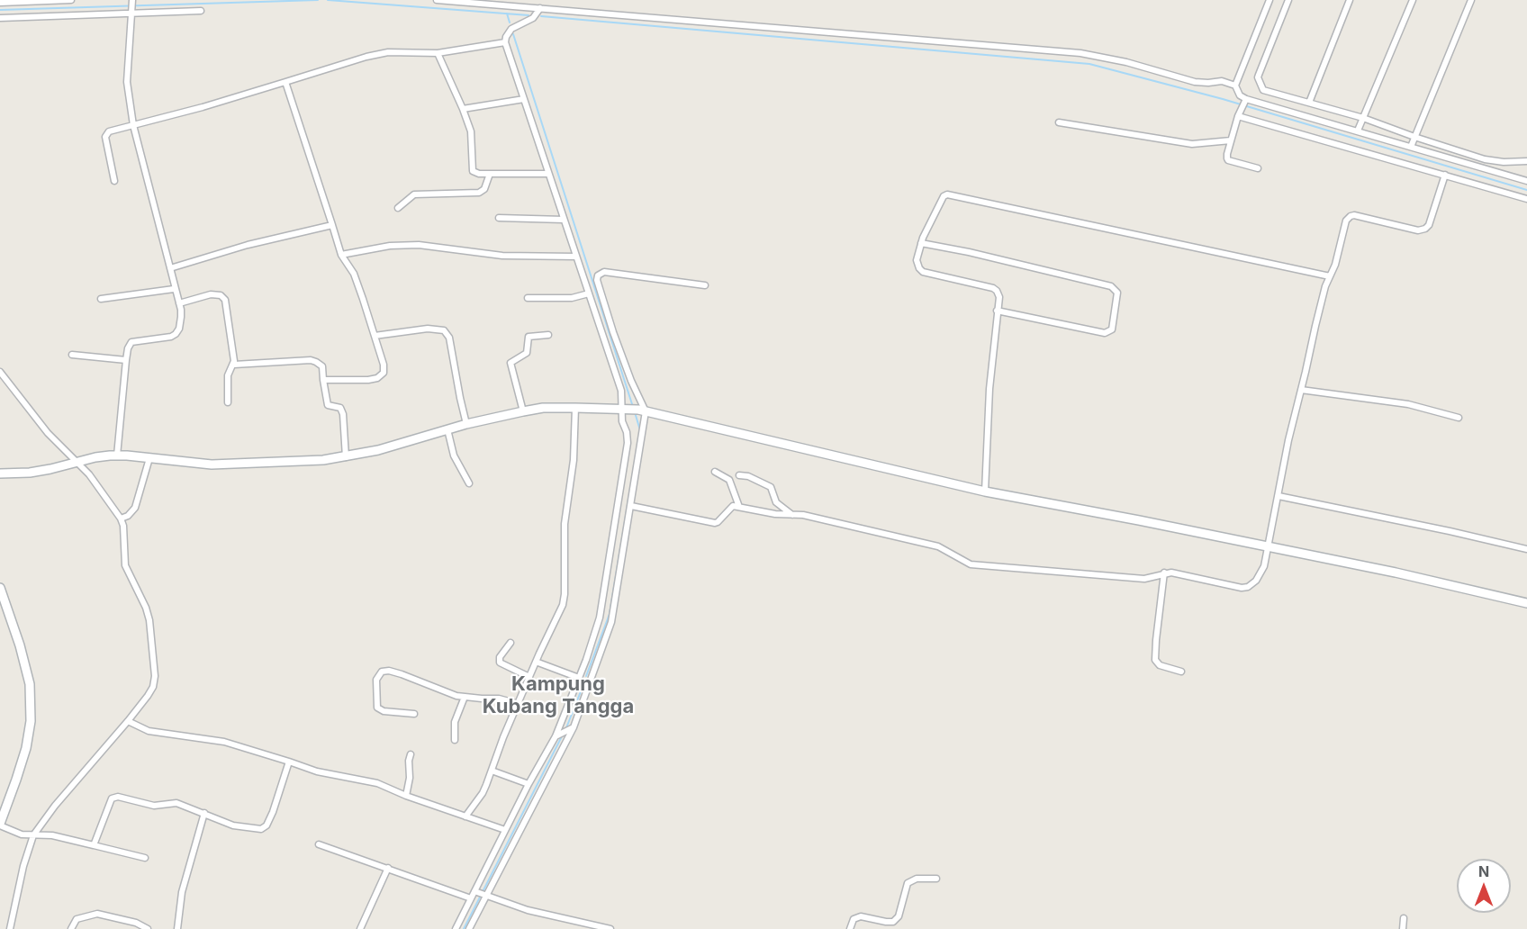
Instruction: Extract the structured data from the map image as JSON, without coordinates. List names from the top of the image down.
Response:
{
  "districts": ["Kampung Kubang Tangga"],
  "north": "top"
}
